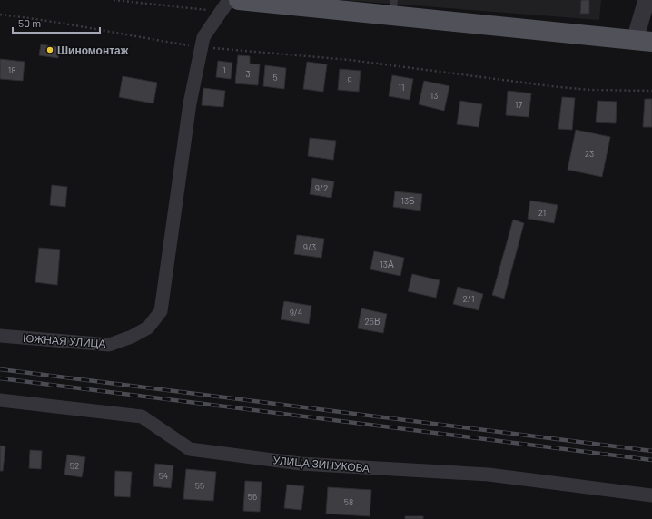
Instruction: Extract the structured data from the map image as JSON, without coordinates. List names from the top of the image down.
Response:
{
  "streets": {
    "street": ["ЮЖНАЯ УЛИЦА", "УЛИЦА ЗИНУКОВА"]
  },
  "places": ["Шиномонтаж"],
  "house_numbers": [
    "18",
    "1",
    "3",
    "5",
    "9",
    "11",
    "13",
    "17",
    "23",
    "9/2",
    "13Б",
    "21",
    "9/3",
    "13А",
    "2/1",
    "9/4",
    "25В",
    "52",
    "54",
    "55",
    "56",
    "58"
  ],
  "scale_bar": "50 m"
}
